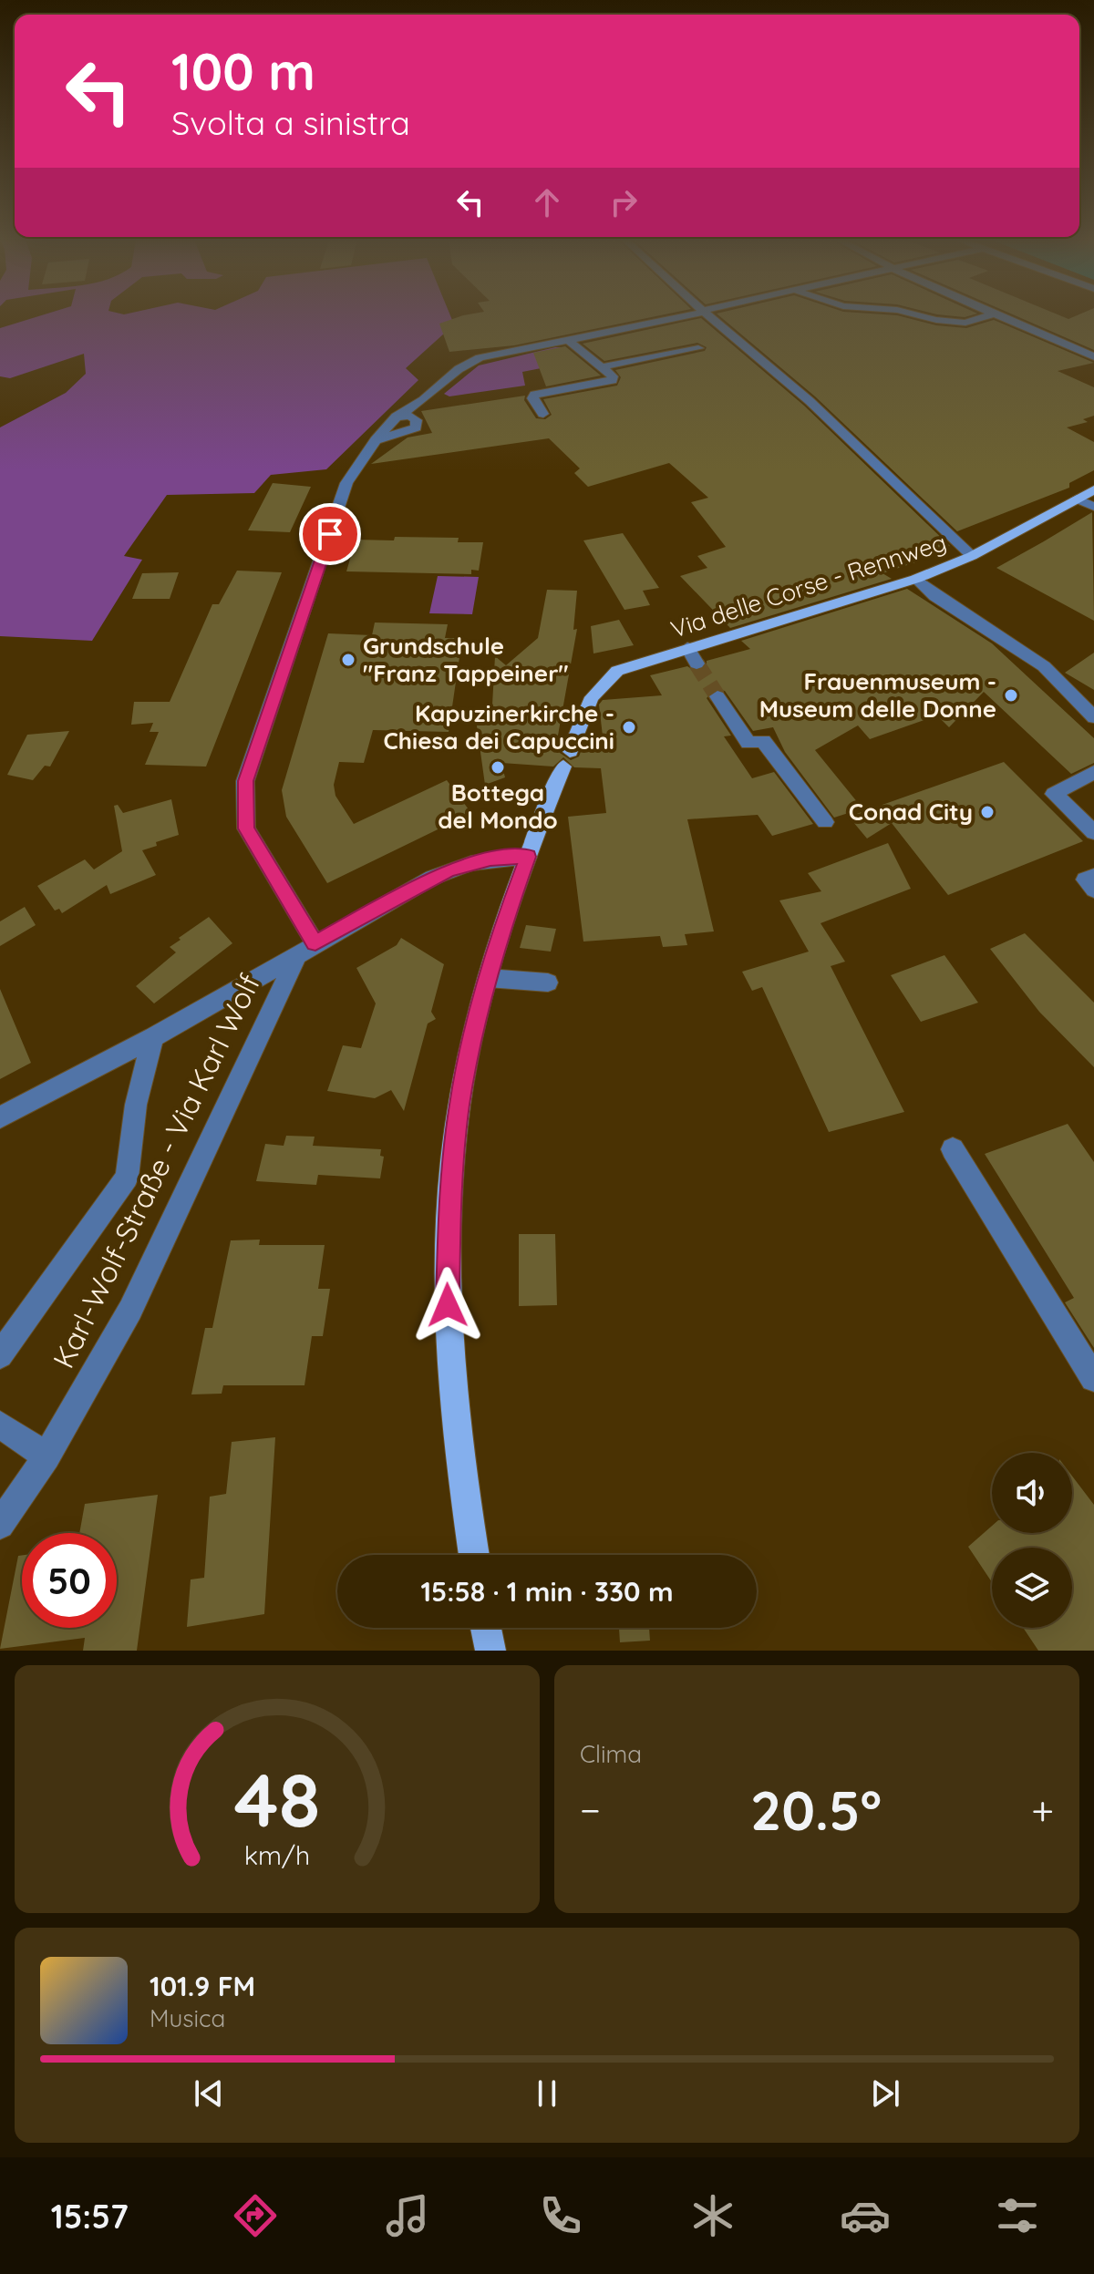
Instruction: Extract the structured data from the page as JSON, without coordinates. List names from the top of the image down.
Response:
{
  "streets": {
    "main road": ["Via delle Corse - Rennweg"],
    "street": ["Karl-Wolf-Straße - Via Karl Wolf"]
  },
  "places": [
    "Grundschule \"Franz Tappeiner\"",
    "Frauenmuseum - Museum delle Donne",
    "Kapuzinerkirche - Chiesa dei Capuccini",
    "Bottega del Mondo",
    "Conad City"
  ],
  "page": {
    "turn": ["100 m", "Svolta a sinistra"],
    "limit": "50",
    "trip": "15:58 · 1 min · 330 m",
    "tile": "Clima",
    "heat": ["−", "20.5°", "+"],
    "song": ["101.9 FM", "Musica"],
    "tabs": "15:57",
    "gauge": ["48", "km/h"]
  }
}
